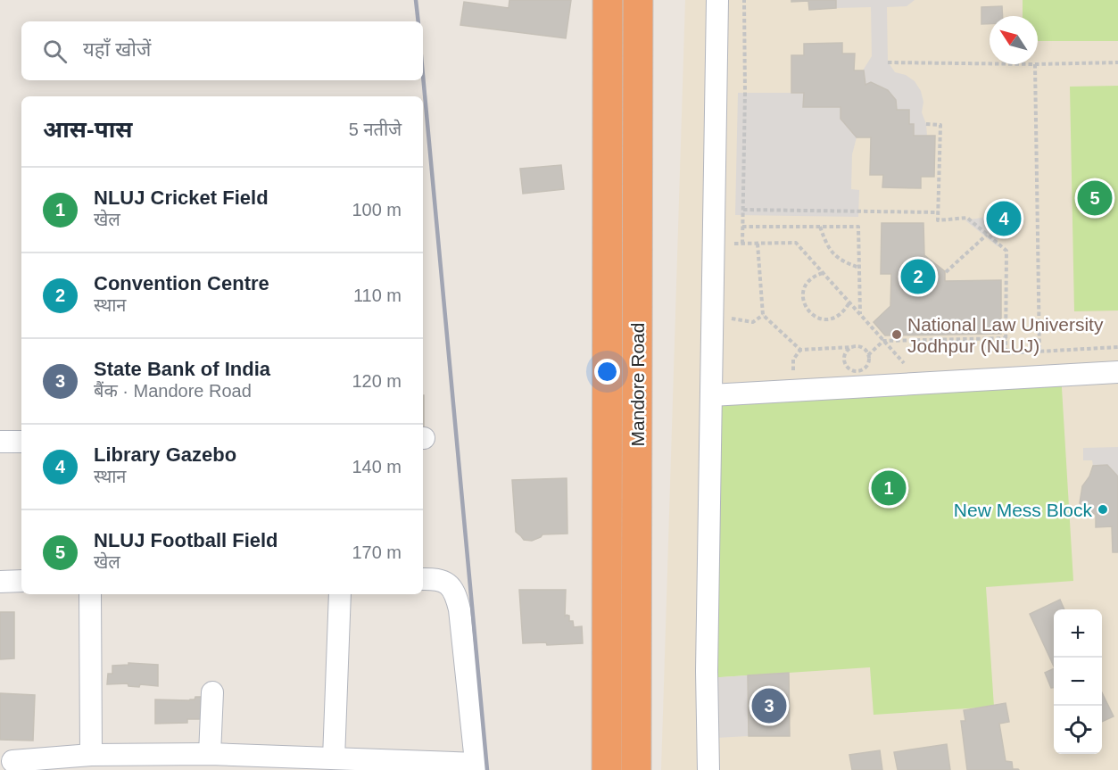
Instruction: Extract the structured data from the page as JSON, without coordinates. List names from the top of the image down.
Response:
{
  "streets": {
    "highway": ["Mandore Road"]
  },
  "places": ["National Law University Jodhpur (NLUJ)", "New Mess Block"],
  "north": "top left",
  "page": {
    "search": "यहाँ खोजें",
    "heading": ["आस-पास", "5 नतीजे"],
    "list": [
      {
        "mark": "1",
        "name": "NLUJ Cricket Field",
        "note": "खेल",
        "value": "100 m"
      },
      {
        "mark": "2",
        "name": "Convention Centre",
        "note": "स्थान",
        "value": "110 m"
      },
      {
        "mark": "3",
        "name": "State Bank of India",
        "note": "बैंक · Mandore Road",
        "value": "120 m"
      },
      {
        "mark": "4",
        "name": "Library Gazebo",
        "note": "स्थान",
        "value": "140 m"
      },
      {
        "mark": "5",
        "name": "NLUJ Football Field",
        "note": "खेल",
        "value": "170 m"
      }
    ],
    "pins": [
      "5",
      "4",
      "2",
      "1",
      "3"
    ],
    "map_buttons": ["+", "−"]
  }
}
